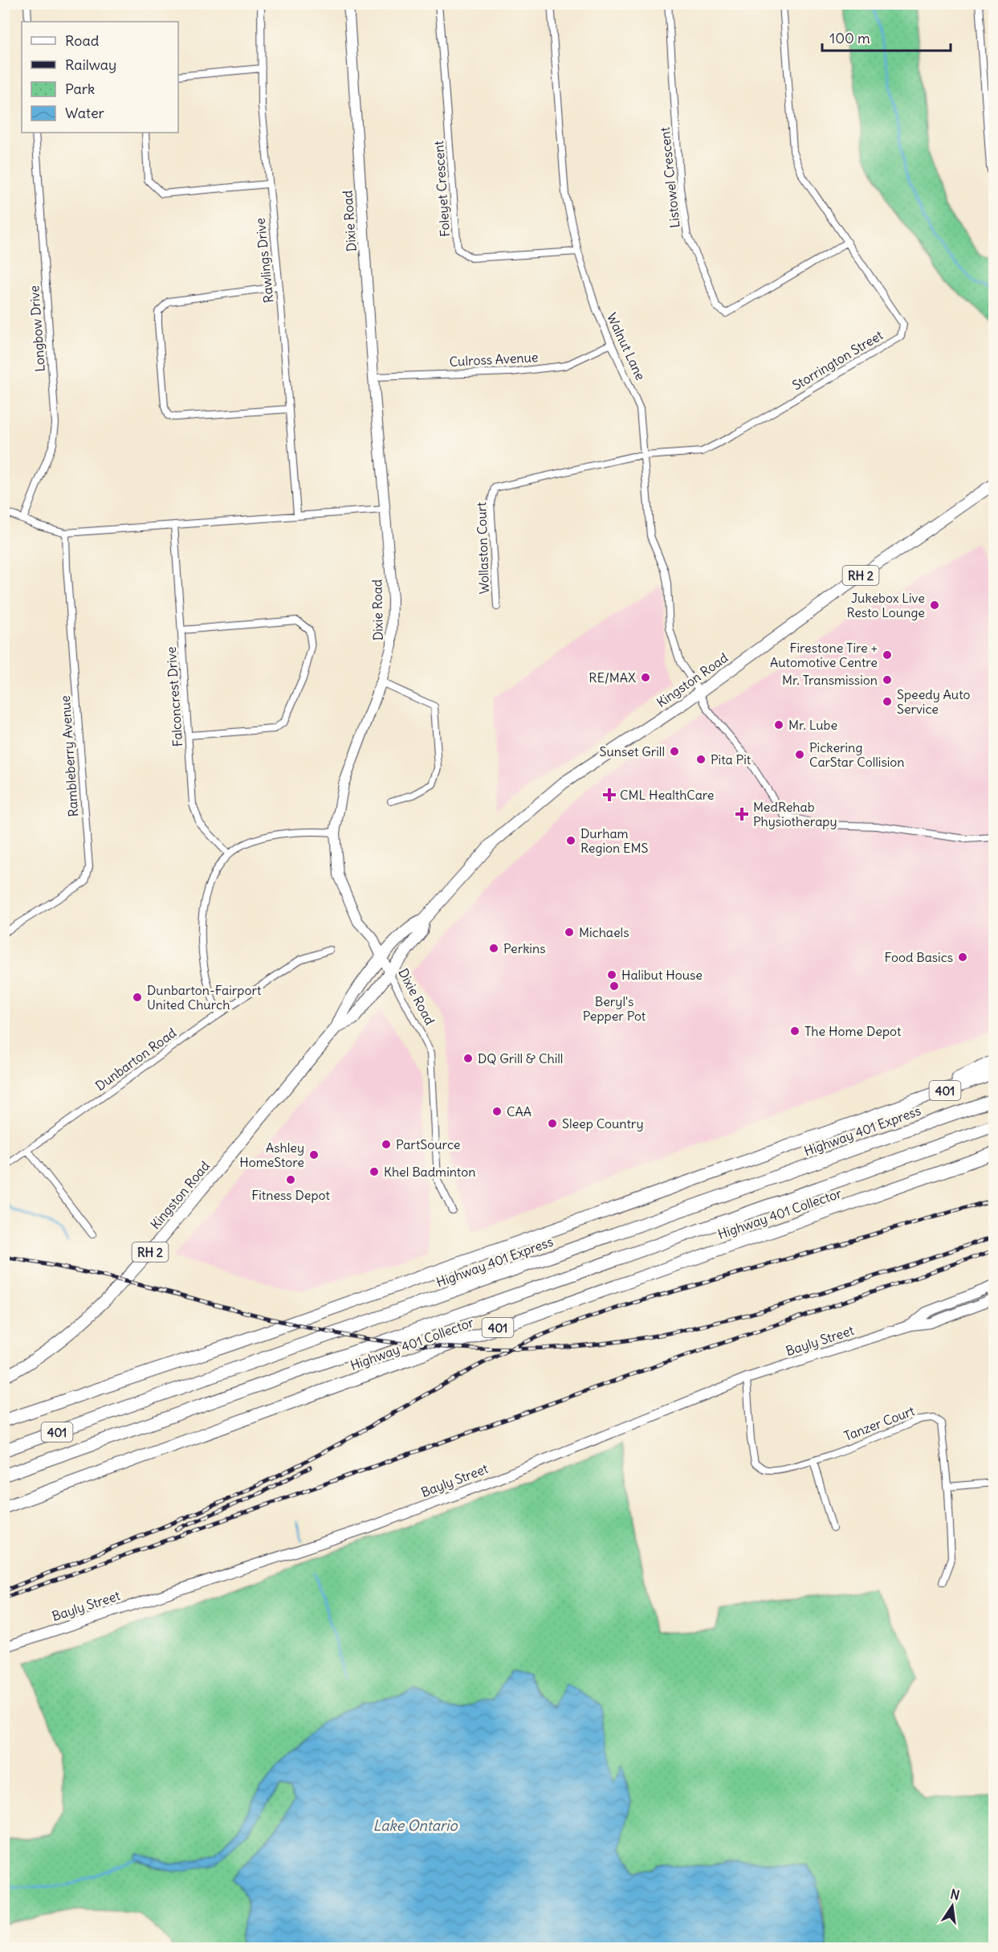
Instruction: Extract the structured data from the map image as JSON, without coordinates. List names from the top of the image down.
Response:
{
  "streets": {
    "highway": ["401", "Highway 401 Express", "Highway 401 Collector"],
    "main road": [
      "Dixie Road",
      "RH 2",
      "Kingston Road",
      "Bayly Street"
    ],
    "street": [
      "Listowel Crescent",
      "Foleyet Crescent",
      "Rawlings Drive",
      "Longbow Drive",
      "Walnut Lane",
      "Culross Avenue",
      "Storrington Street",
      "Wollaston Court",
      "Falconcrest Drive",
      "Rambleberry Avenue",
      "Dunbarton Road",
      "Tanzer Court"
    ]
  },
  "crossings": [
    ["Listowel Crescent", "Storrington Street"],
    ["Foleyet Crescent", "Walnut Lane"],
    ["Dixie Road", "Culross Avenue"],
    ["Dixie Road", "Kingston Road"],
    ["Walnut Lane", "Culross Avenue"],
    ["Walnut Lane", "Storrington Street"],
    ["Walnut Lane", "Kingston Road"],
    ["Storrington Street", "Wollaston Court"],
    ["Bayly Street", "Tanzer Court"]
  ],
  "water": ["Lake Ontario"],
  "places": {
    "other": [
      "Jukebox Live Resto Lounge",
      "Firestone Tire + Automotive Centre",
      "RE/MAX",
      "Mr. Transmission",
      "Speedy Auto Service",
      "Mr. Lube",
      "Sunset Grill",
      "Pickering CarStar Collision",
      "Pita Pit",
      "Durham Region EMS",
      "Michaels",
      "Perkins",
      "Food Basics",
      "Halibut House",
      "Beryl's Pepper Pot",
      "Dunbarton-Fairport United Church",
      "The Home Depot",
      "DQ Grill & Chill",
      "CAA",
      "Sleep Country",
      "PartSource",
      "Ashley HomeStore",
      "Khel Badminton",
      "Fitness Depot"
    ],
    "health": ["CML HealthCare", "MedRehab Physiotherapy"]
  },
  "legend": [
    "Road",
    "Railway",
    "Park",
    "Water"
  ],
  "scale_bar": "100 m",
  "north": "top"
}
